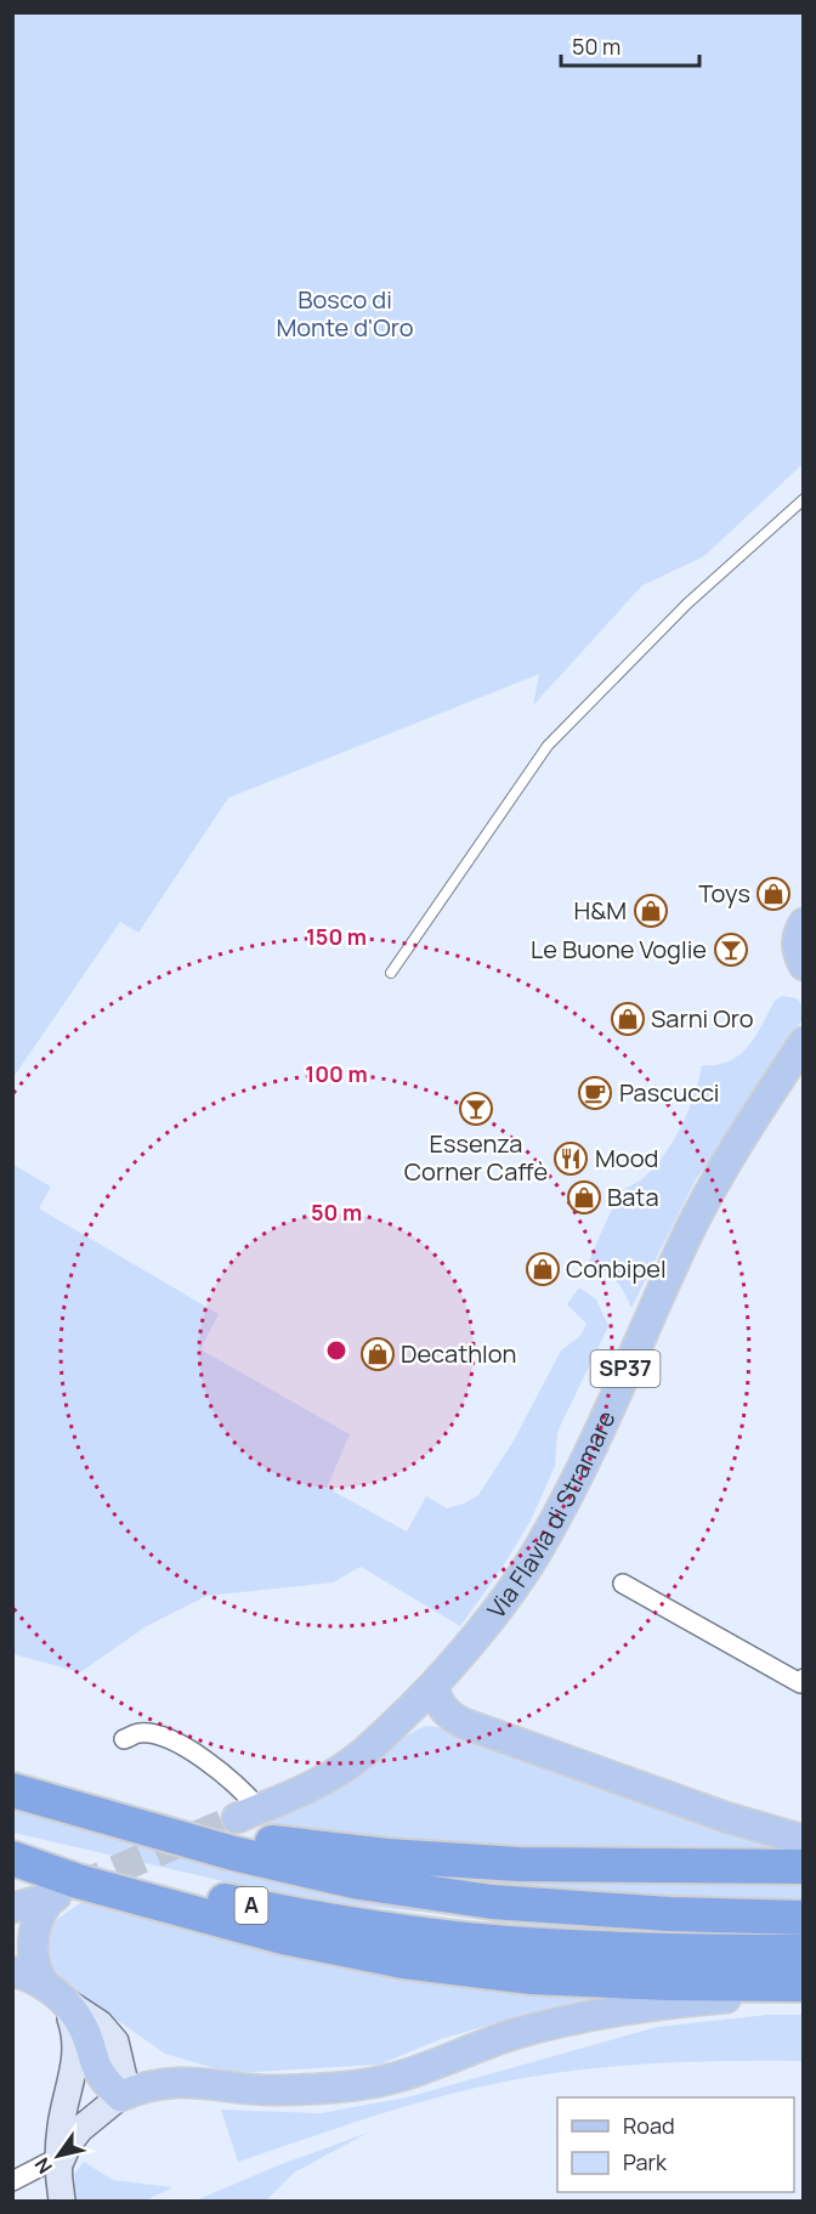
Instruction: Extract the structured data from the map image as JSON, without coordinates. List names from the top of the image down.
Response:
{
  "streets": {
    "highway": ["A"],
    "main road": ["SP37", "Via Flavia di Stramare"]
  },
  "parks": ["Bosco di Monte d'Oro"],
  "places": {
    "shop": [
      "Toys",
      "H&M",
      "Sarni Oro",
      "Bata",
      "Conbipel",
      "Decathlon"
    ],
    "bar": ["Le Buone Voglie", "Essenza Corner Caffè"],
    "cafe": ["Pascucci"],
    "restaurant": ["Mood"]
  },
  "legend": ["Road", "Park"],
  "scale_bar": "50 m",
  "north": "bottom left",
  "rings": ["150 m", "100 m", "50 m"]
}
